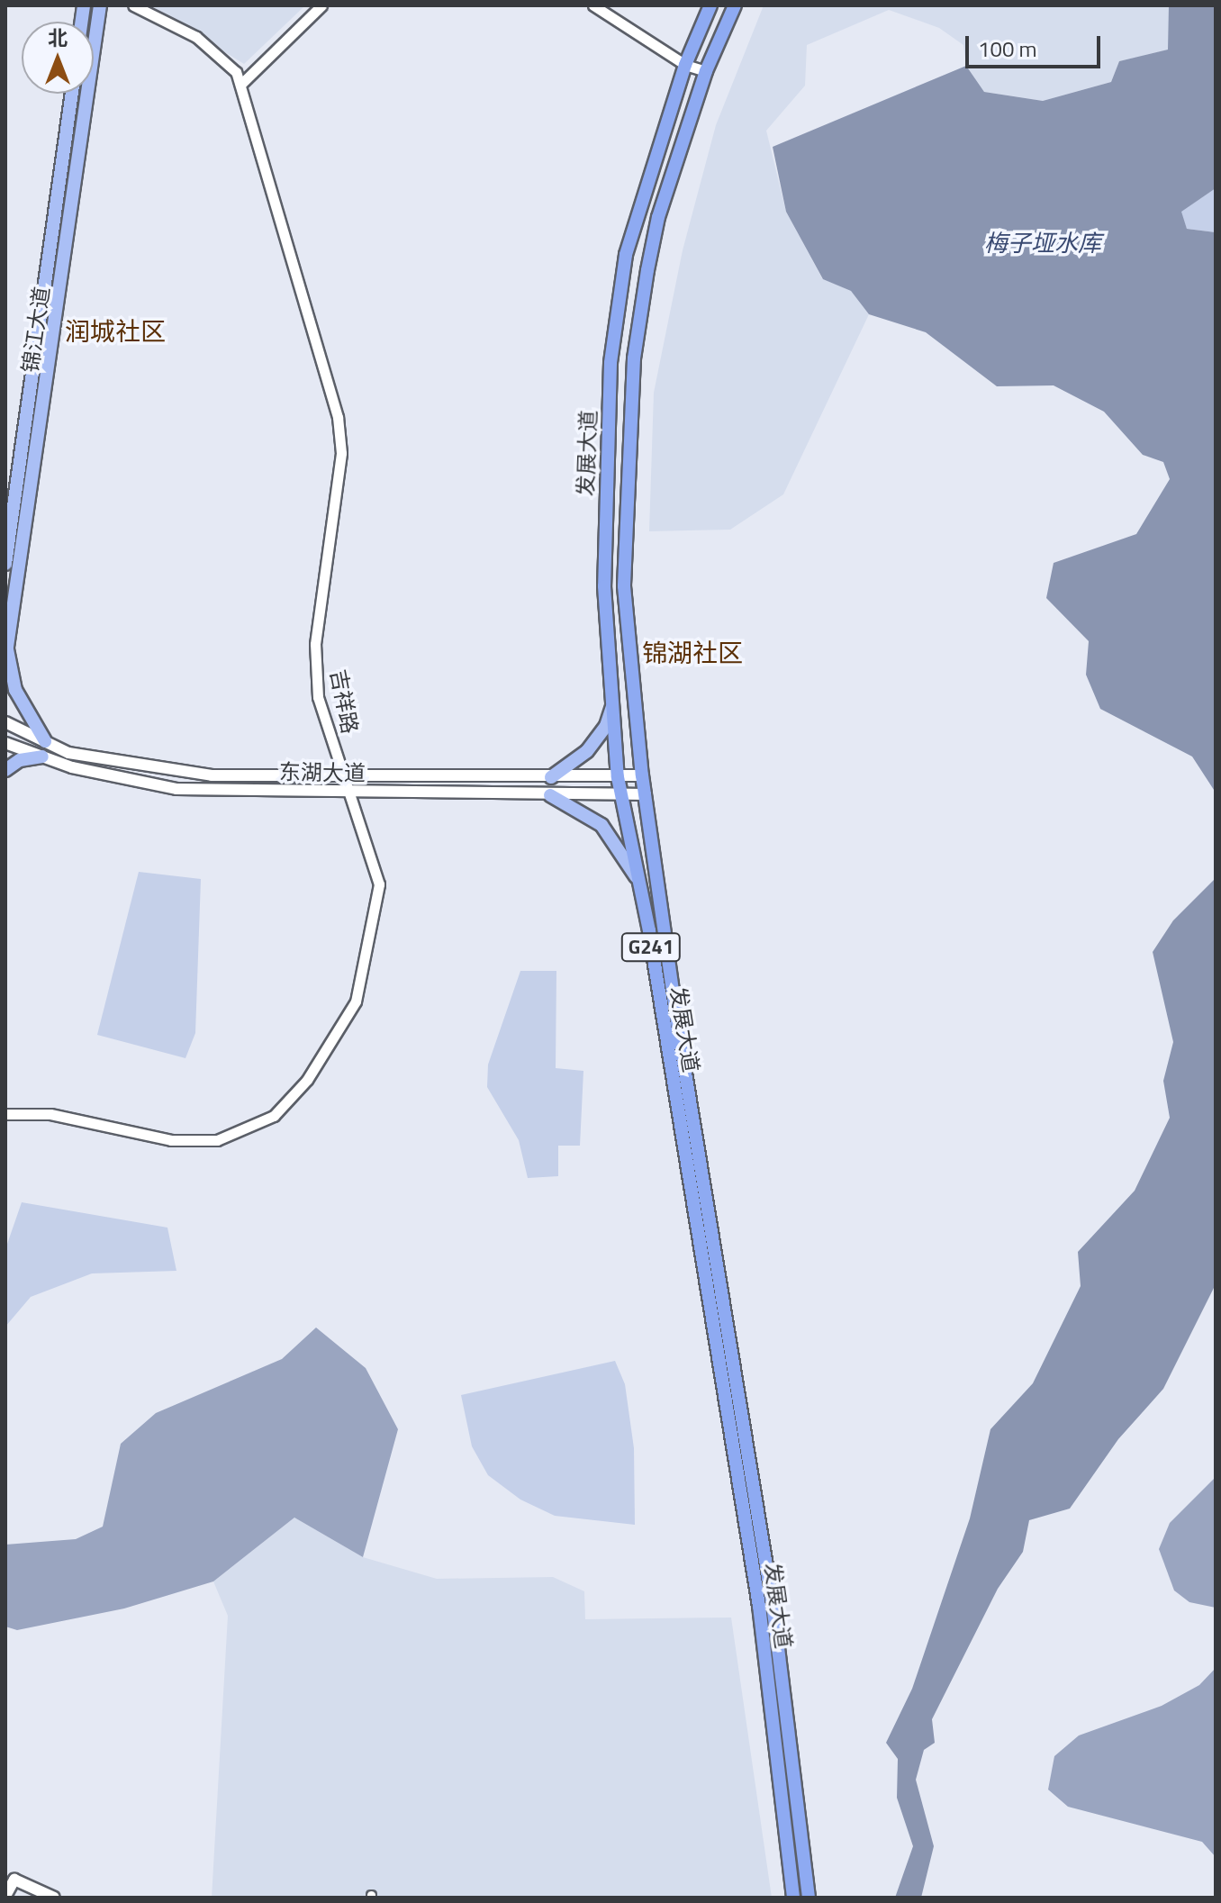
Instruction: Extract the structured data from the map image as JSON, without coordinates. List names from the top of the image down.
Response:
{
  "streets": {
    "highway": ["发展大道", "G241"],
    "main road": ["锦江大道", "东湖大道"],
    "street": ["吉祥路"]
  },
  "crossings": [
    ["锦江大道", "东湖大道"],
    ["发展大道", "东湖大道"],
    ["吉祥路", "东湖大道"]
  ],
  "districts": ["润城社区", "锦湖社区"],
  "water": ["梅子垭水库"],
  "scale_bar": "100 m",
  "north": "top"
}
